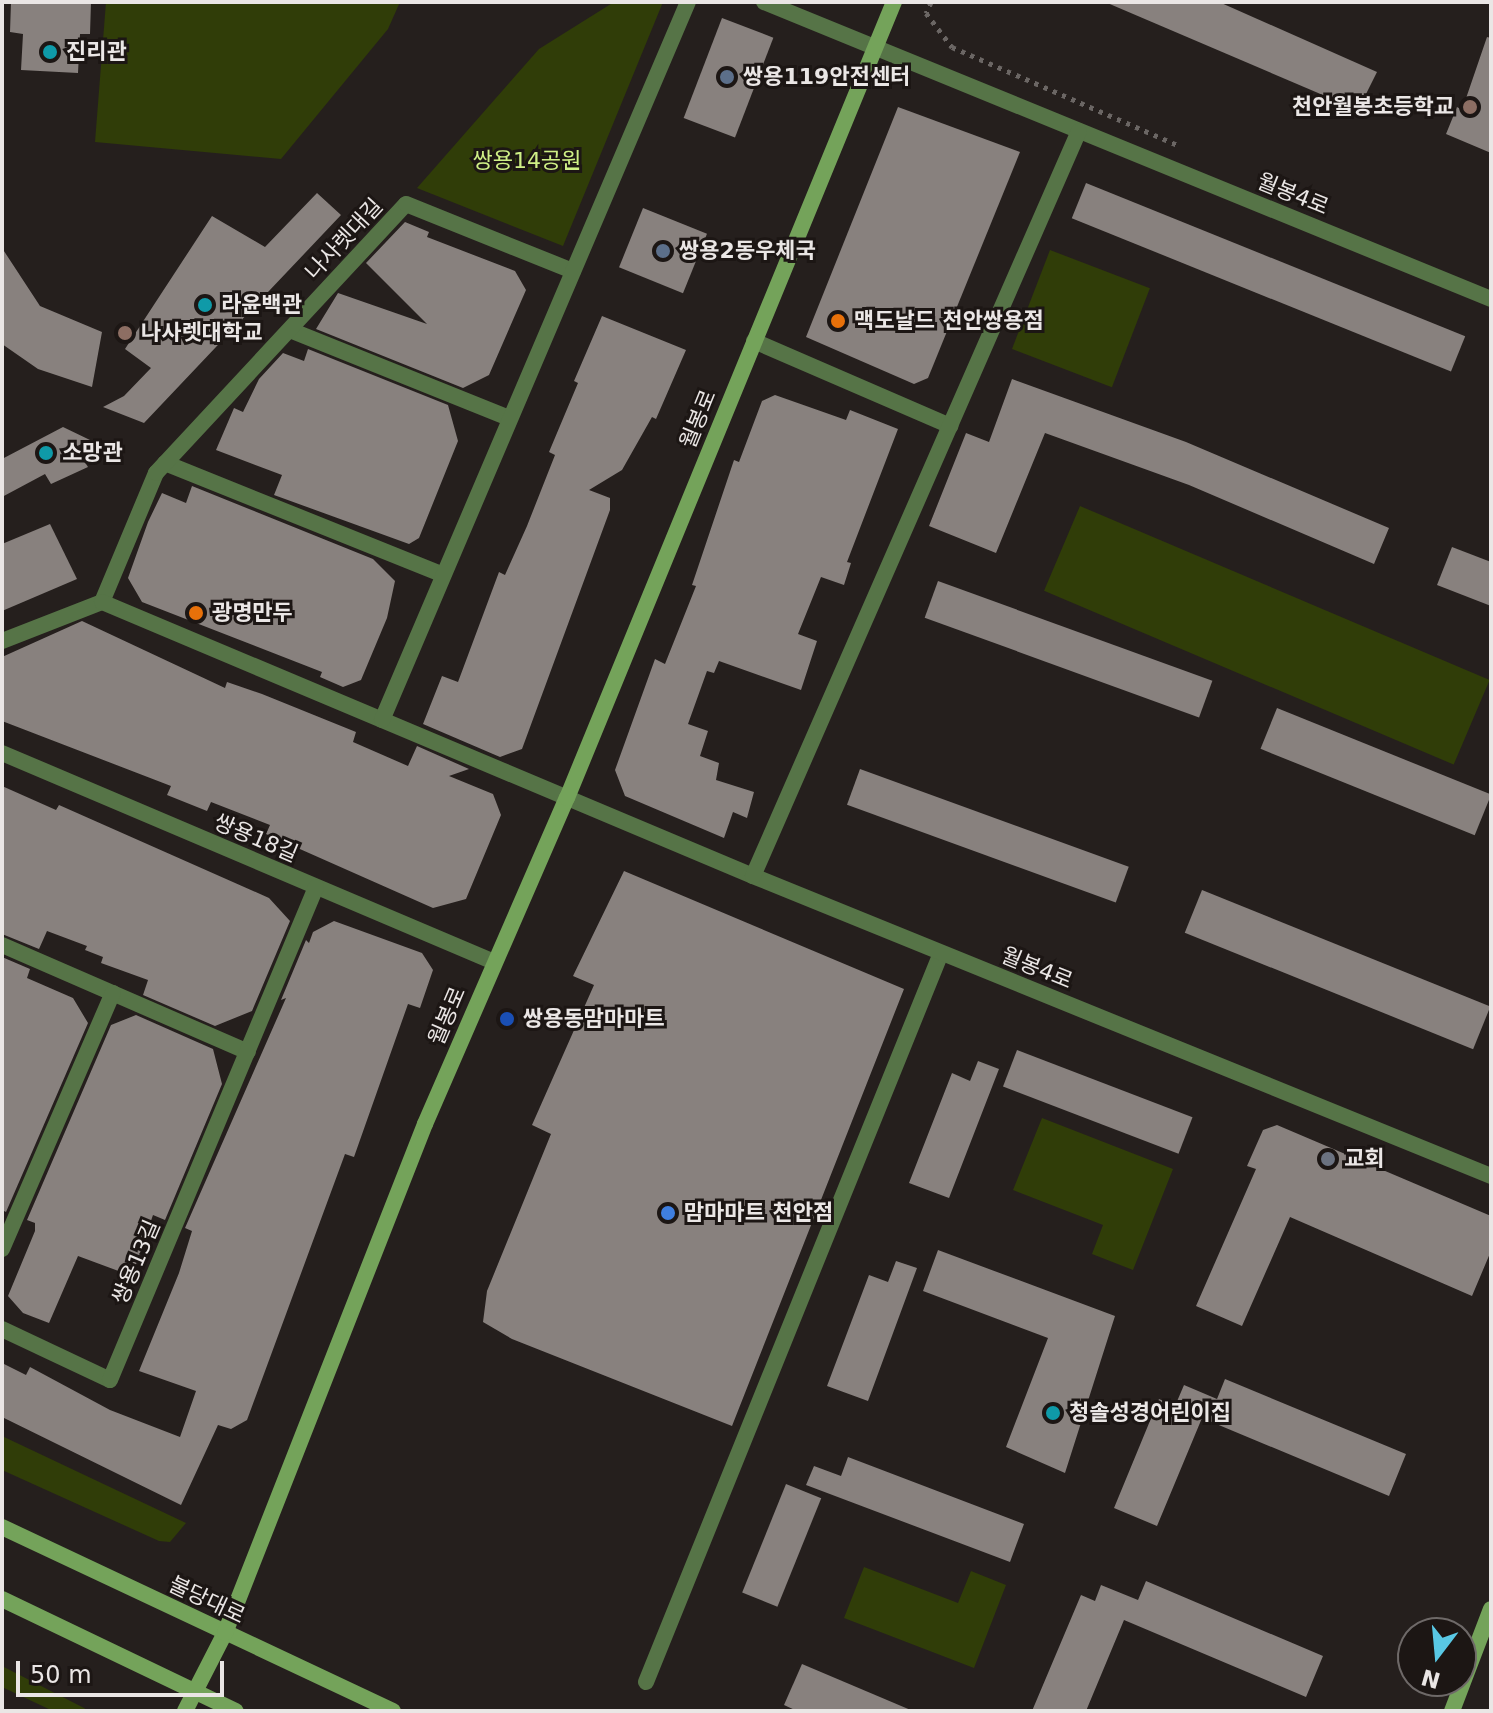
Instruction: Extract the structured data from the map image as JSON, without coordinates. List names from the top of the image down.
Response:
{
  "streets": {
    "street": [
      "월봉4로",
      "나사렛대길",
      "월봉로",
      "쌍용18길",
      "쌍용13길",
      "불당대로"
    ]
  },
  "crossings": [
    ["월봉4로", "월봉로"],
    ["월봉로", "쌍용18길"],
    ["월봉로", "불당대로"],
    ["쌍용18길", "쌍용13길"]
  ],
  "parks": ["쌍용14공원"],
  "places": [
    "진리관",
    "쌍용119안전센터",
    "천안월봉초등학교",
    "쌍용2동우체국",
    "라윤백관",
    "맥도날드 천안쌍용점",
    "나사렛대학교",
    "소망관",
    "광명만두",
    "쌍용동맘마마트",
    "교회",
    "맘마마트 천안점",
    "청솔성경어린이집"
  ],
  "scale_bar": "50 m",
  "north": "bottom"
}
